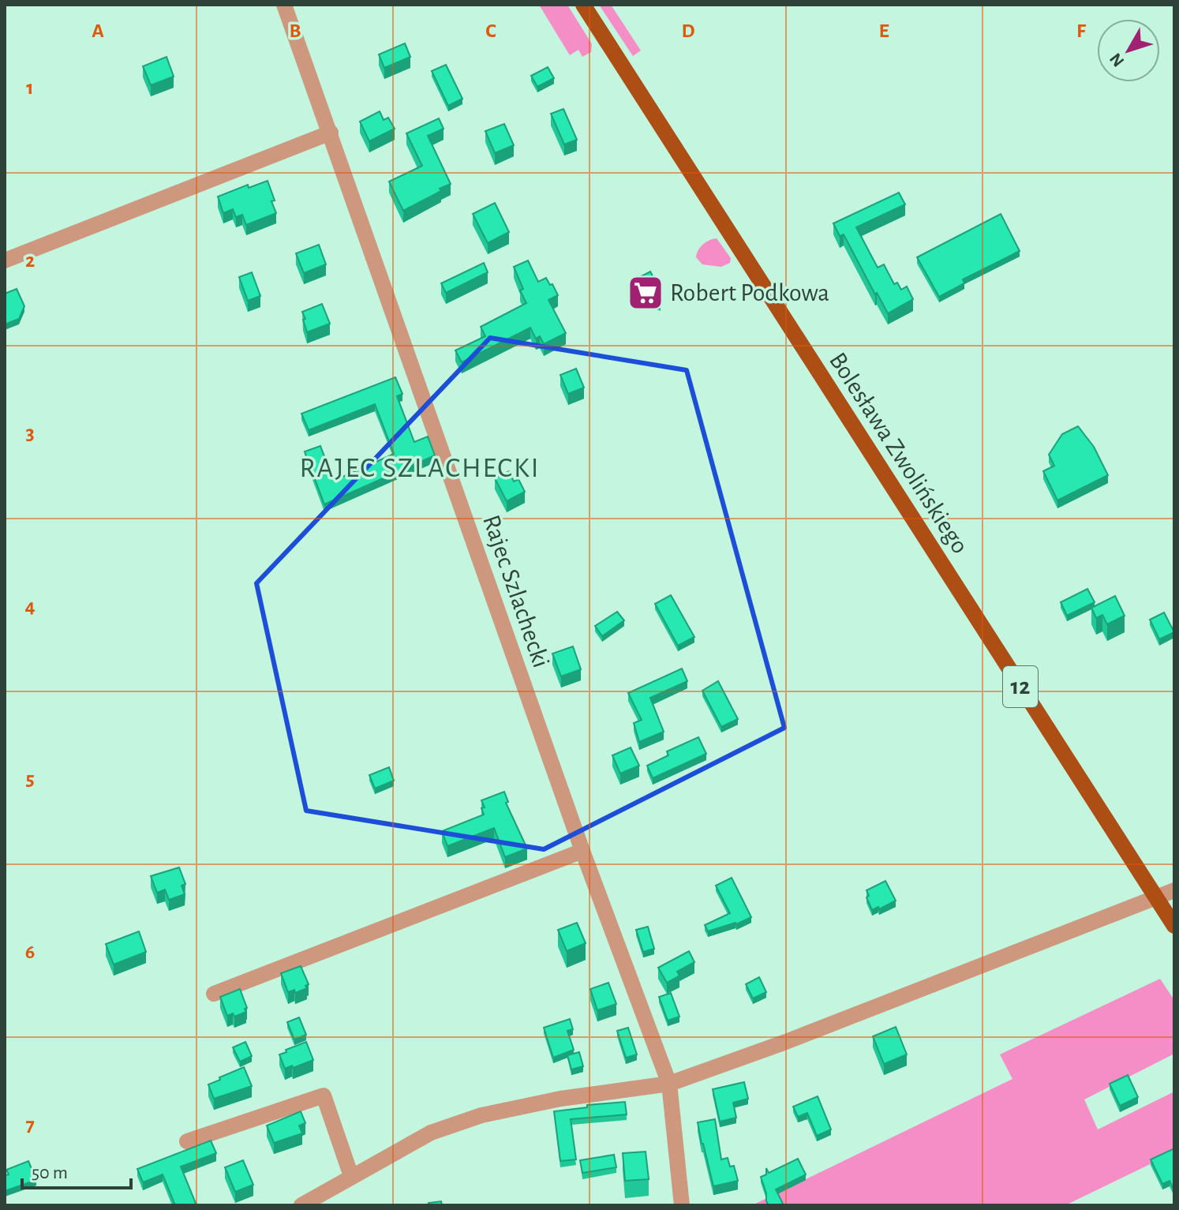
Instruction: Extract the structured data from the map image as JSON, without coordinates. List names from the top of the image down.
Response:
{
  "streets": {
    "main road": ["Bolesława Zwolińskiego", "12"],
    "street": ["Rajec Szlachecki"]
  },
  "districts": ["RAJEC SZLACHECKI"],
  "places": {
    "supermarket": ["Robert Podkowa"]
  },
  "scale_bar": "50 m",
  "north": "bottom left",
  "grid": {
    "columns": [
      "A",
      "B",
      "C",
      "D",
      "E",
      "F"
    ],
    "rows": [
      "1",
      "2",
      "3",
      "4",
      "5",
      "6",
      "7"
    ]
  }
}
